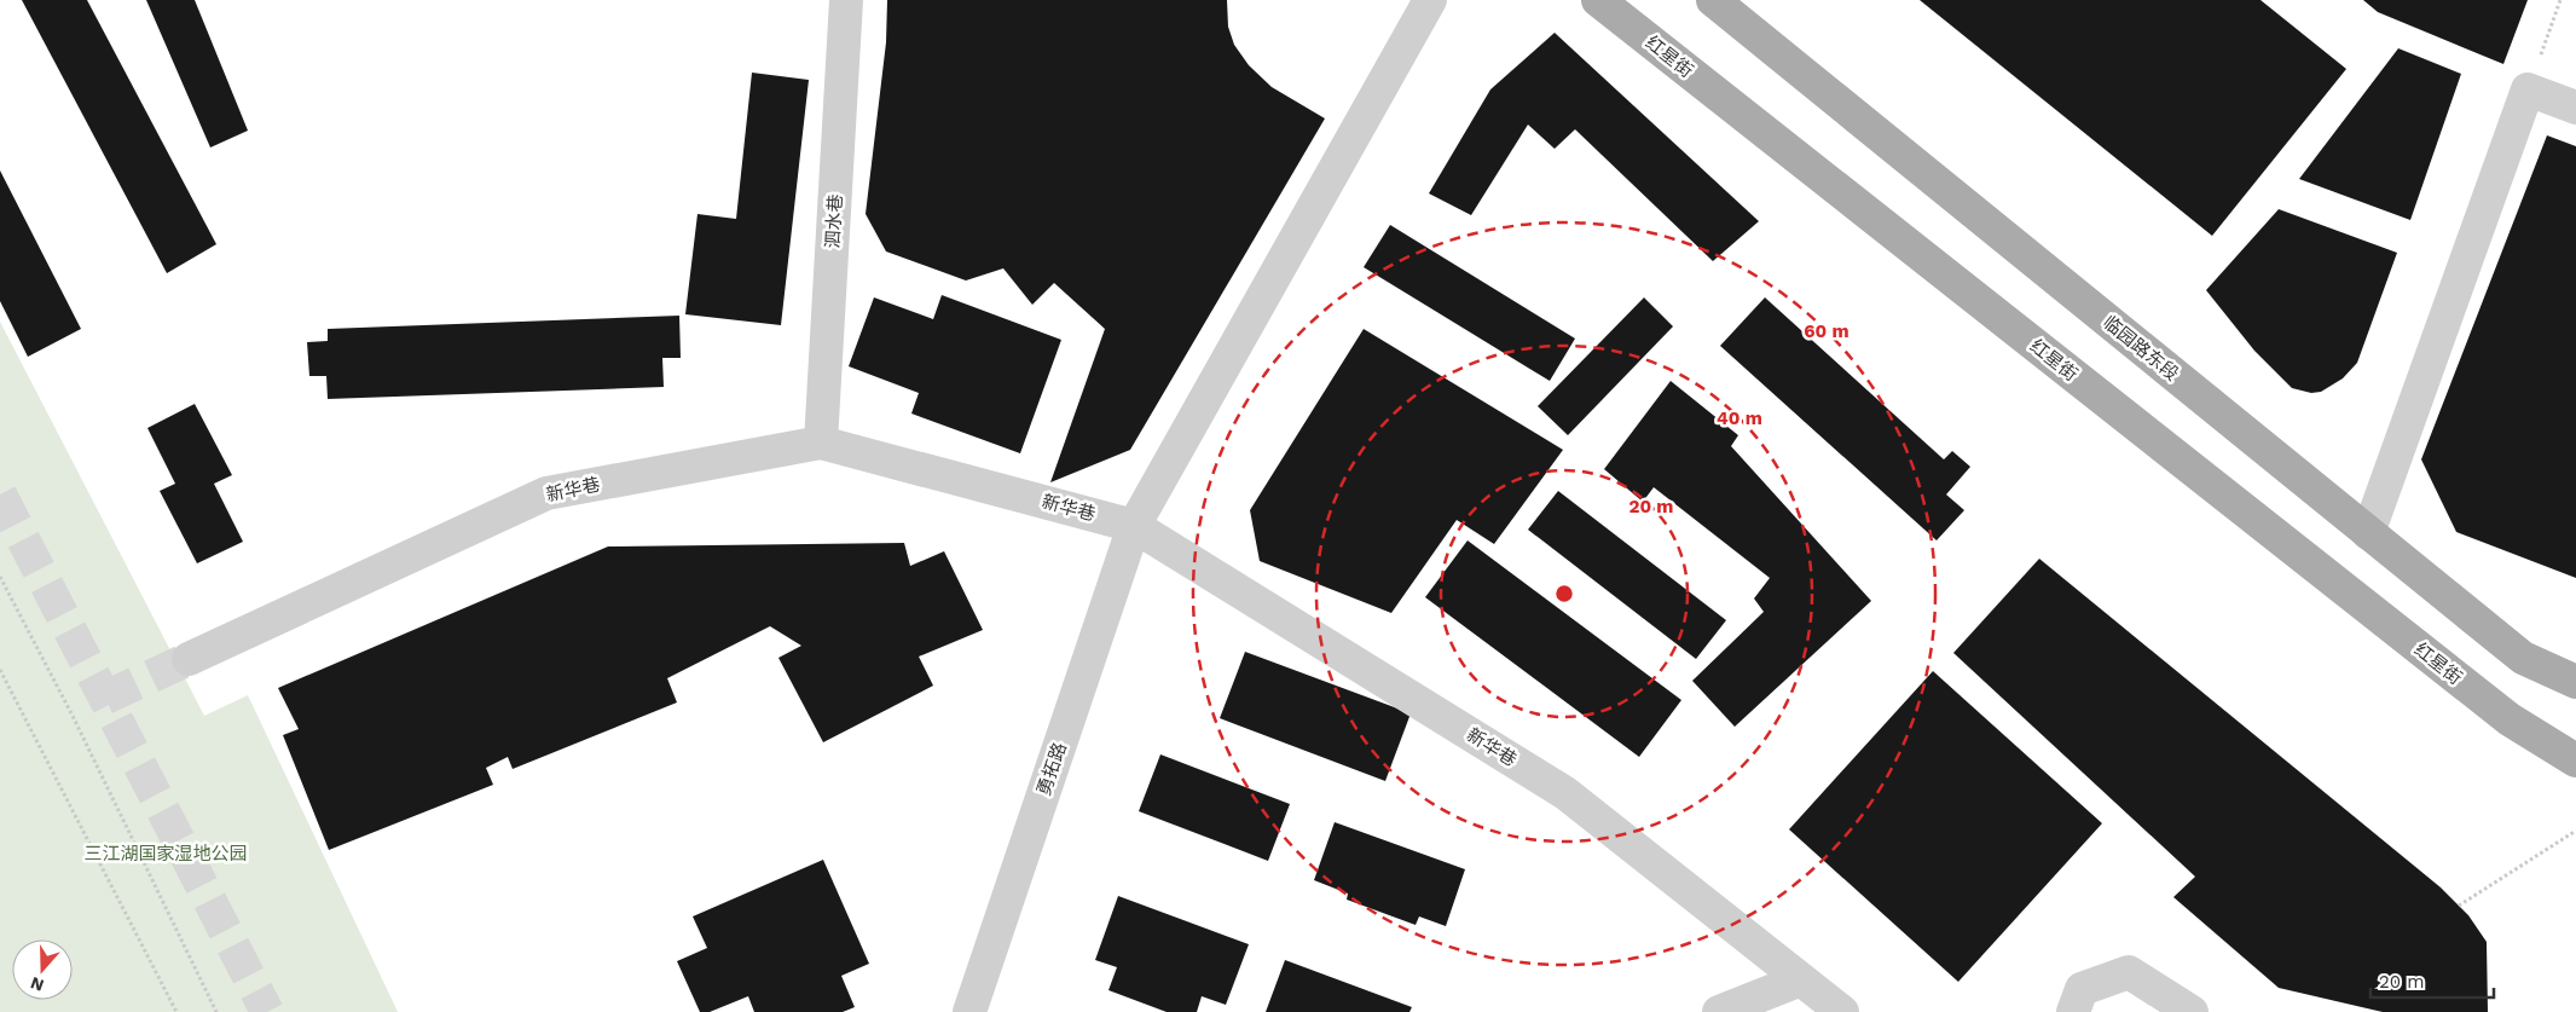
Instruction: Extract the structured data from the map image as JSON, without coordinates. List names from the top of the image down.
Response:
{
  "streets": {
    "main road": ["红星街", "临园路东段"],
    "street": ["泗水巷", "新华巷", "勇拓路"]
  },
  "crossings": [
    ["泗水巷", "新华巷"],
    ["新华巷", "勇拓路"]
  ],
  "parks": ["三江湖国家湿地公园"],
  "scale_bar": "20 m",
  "north": "bottom",
  "rings": ["60 m", "40 m", "20 m"]
}
